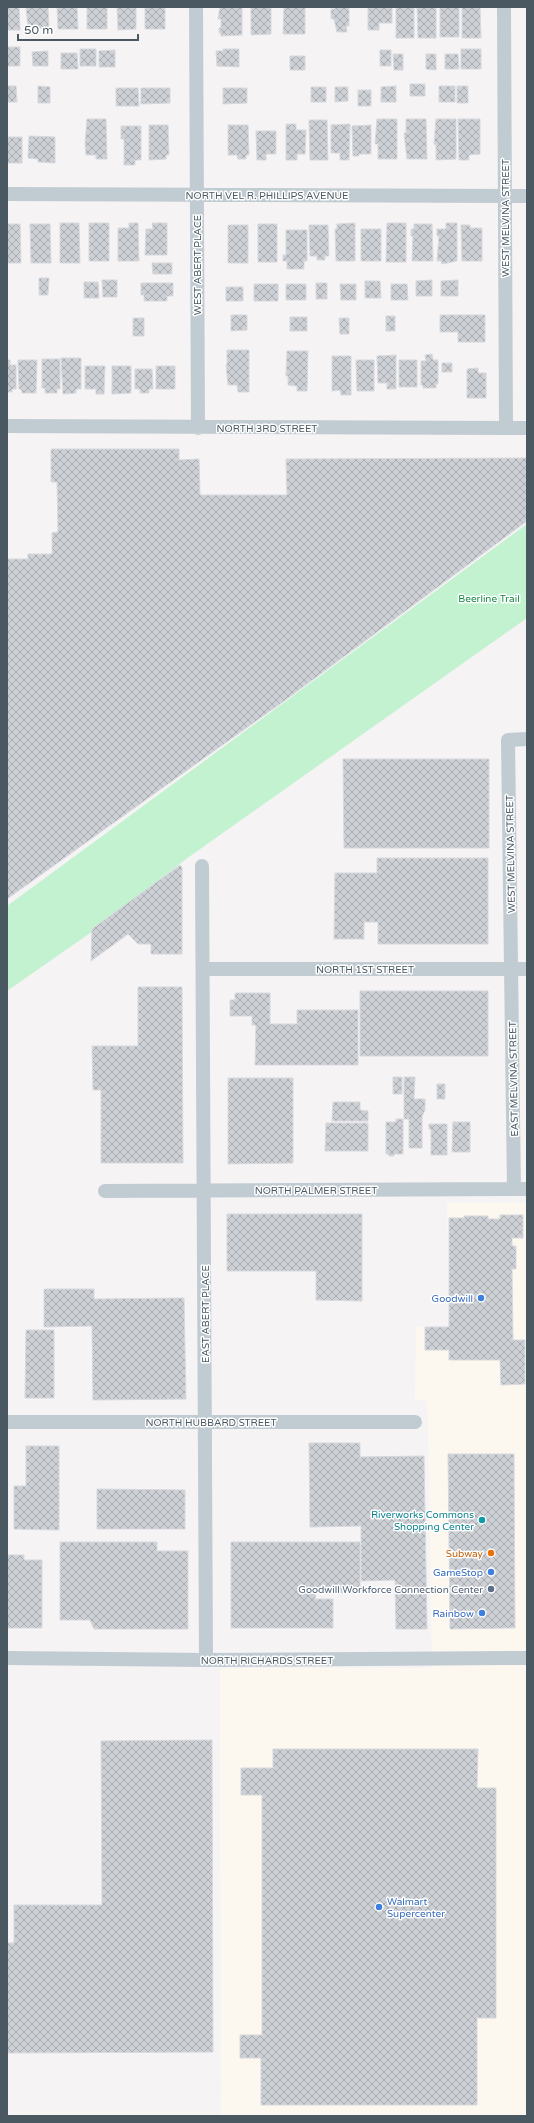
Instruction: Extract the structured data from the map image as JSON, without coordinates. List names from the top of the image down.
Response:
{
  "streets": {
    "street": [
      "NORTH VEL R. PHILLIPS AVENUE",
      "WEST MELVINA STREET",
      "WEST ABERT PLACE",
      "NORTH 3RD STREET",
      "NORTH 1ST STREET",
      "EAST MELVINA STREET",
      "NORTH PALMER STREET",
      "EAST ABERT PLACE",
      "NORTH HUBBARD STREET",
      "NORTH RICHARDS STREET"
    ]
  },
  "crossings": [
    ["NORTH VEL R. PHILLIPS AVENUE", "WEST MELVINA STREET"],
    ["NORTH VEL R. PHILLIPS AVENUE", "WEST ABERT PLACE"],
    ["WEST MELVINA STREET", "NORTH 3RD STREET"],
    ["WEST MELVINA STREET", "NORTH 1ST STREET"],
    ["WEST MELVINA STREET", "EAST MELVINA STREET"],
    ["WEST ABERT PLACE", "NORTH 3RD STREET"],
    ["NORTH 1ST STREET", "EAST MELVINA STREET"],
    ["NORTH 1ST STREET", "EAST ABERT PLACE"],
    ["EAST MELVINA STREET", "NORTH PALMER STREET"],
    ["NORTH PALMER STREET", "EAST ABERT PLACE"],
    ["EAST ABERT PLACE", "NORTH HUBBARD STREET"],
    ["EAST ABERT PLACE", "NORTH RICHARDS STREET"]
  ],
  "parks": ["Beerline Trail"],
  "places": [
    "Goodwill",
    "Riverworks Commons Shopping Center",
    "Subway",
    "GameStop",
    "Goodwill Workforce Connection Center",
    "Rainbow",
    "Walmart Supercenter"
  ],
  "scale_bar": "50 m"
}
